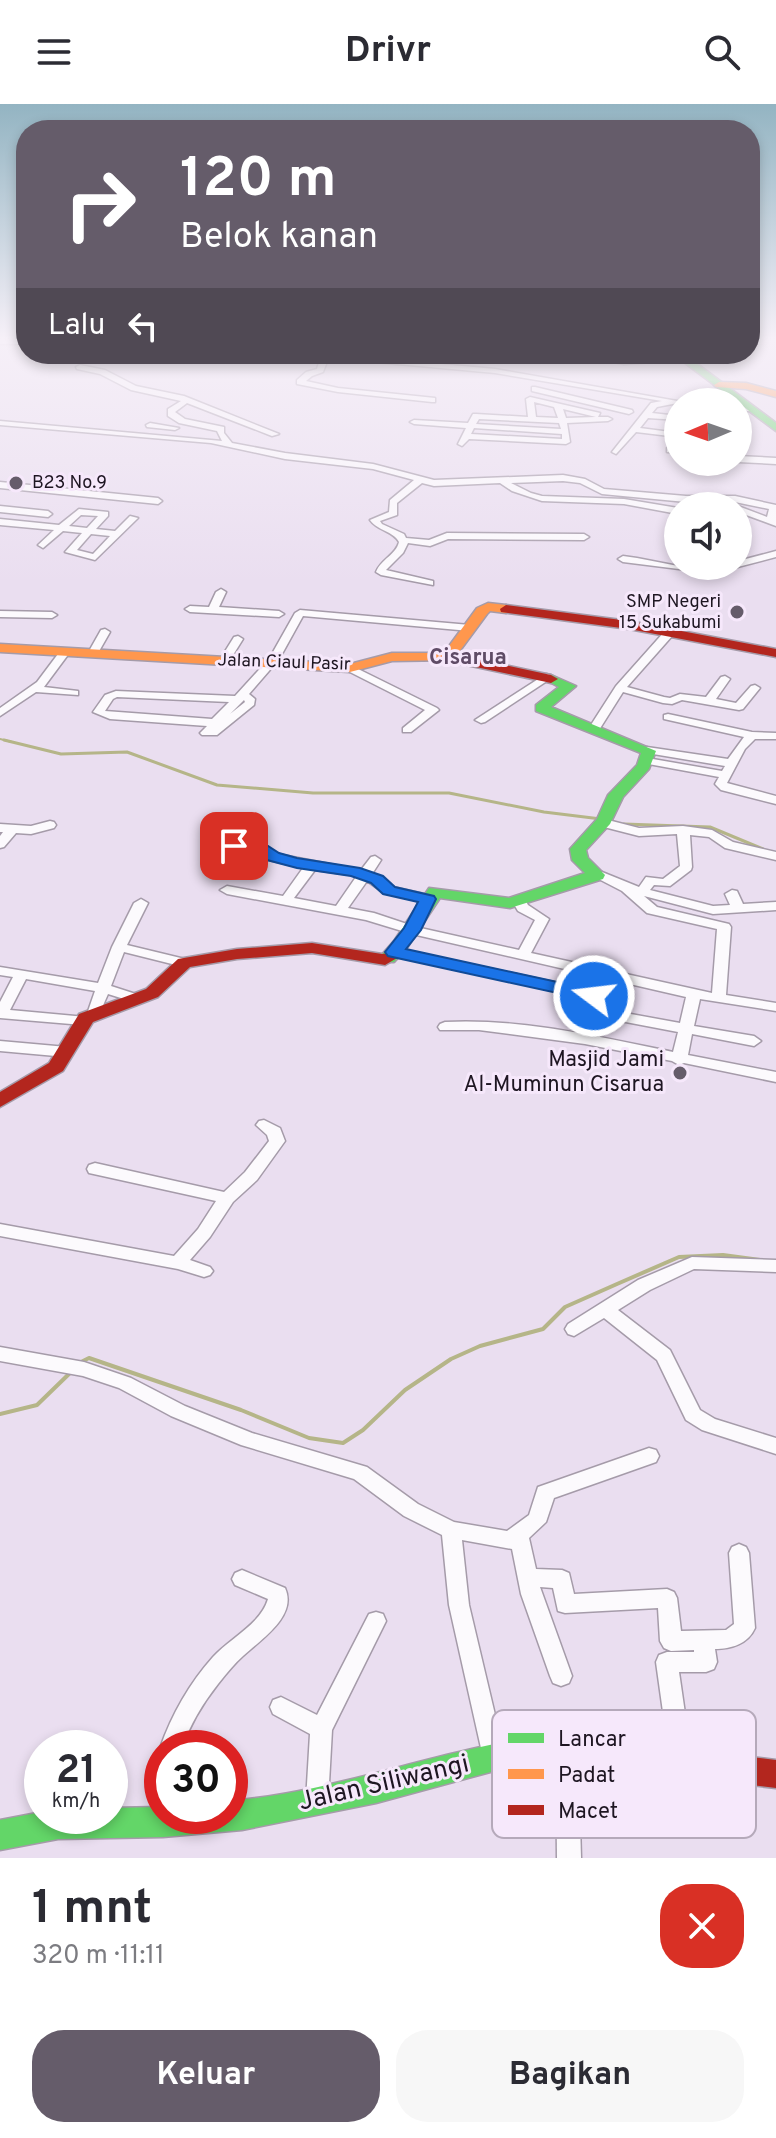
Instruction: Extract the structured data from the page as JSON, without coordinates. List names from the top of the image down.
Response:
{
  "streets": {
    "main road": ["Jalan Ciaul Pasir", "Jalan Siliwangi"]
  },
  "districts": ["Cisarua"],
  "places": ["B23 No.9", "SMP Negeri 15 Sukabumi", "Masjid Jami Al-Muminun Cisarua"],
  "legend": ["Lancar", "Padat", "Macet"],
  "north": "left",
  "page": {
    "header": "Drivr",
    "turn": ["120 m", "Belok kanan"],
    "then": "Lalu",
    "speed": "21 km/h",
    "limit": "30",
    "heading": ["1 mnt", "320 m · 11:11"],
    "buttons": ["Keluar", "Bagikan"]
  }
}
